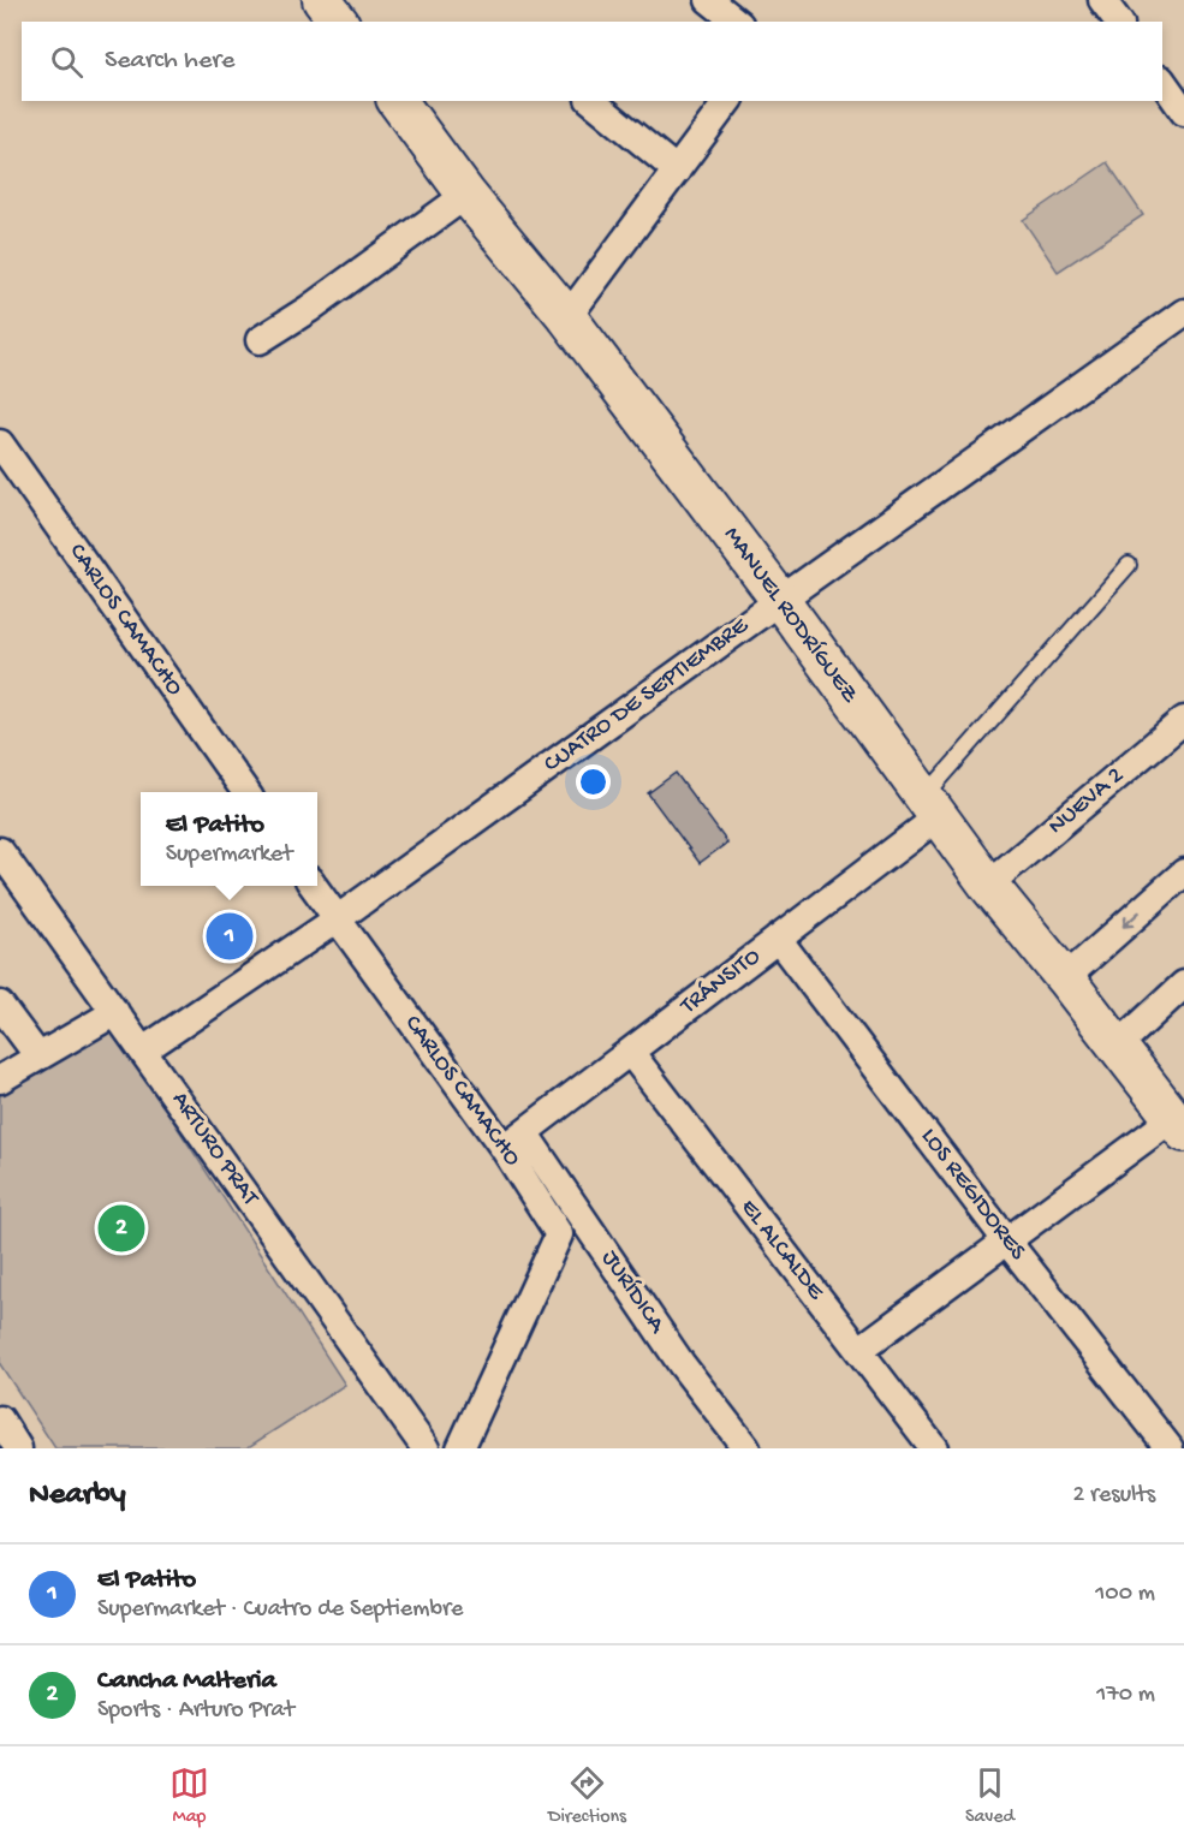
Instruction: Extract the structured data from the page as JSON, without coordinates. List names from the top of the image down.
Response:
{
  "streets": {
    "street": [
      "MANUEL RODRÍGUEZ",
      "CARLOS CAMACHO",
      "CUATRO DE SEPTIEMBRE",
      "NUEVA 2",
      "TRÁNSITO",
      "ARTURO PRAT",
      "LOS REGIDORES",
      "EL ALCALDE",
      "JURÍDICA"
    ]
  },
  "crossings": [
    ["MANUEL RODRÍGUEZ", "CUATRO DE SEPTIEMBRE"],
    ["MANUEL RODRÍGUEZ", "NUEVA 2"],
    ["MANUEL RODRÍGUEZ", "TRÁNSITO"],
    ["CARLOS CAMACHO", "CUATRO DE SEPTIEMBRE"],
    ["CARLOS CAMACHO", "TRÁNSITO"],
    ["CARLOS CAMACHO", "JURÍDICA"],
    ["CUATRO DE SEPTIEMBRE", "ARTURO PRAT"],
    ["TRÁNSITO", "LOS REGIDORES"],
    ["TRÁNSITO", "EL ALCALDE"],
    ["TRÁNSITO", "JURÍDICA"]
  ],
  "page": {
    "search": "Search here",
    "popup": ["El Patito", "Supermarket"],
    "pins": ["1", "2"],
    "heading": ["Nearby", "2 results"],
    "list": [
      {
        "mark": "1",
        "name": "El Patito",
        "note": "Supermarket · Cuatro de Septiembre",
        "value": "100 m"
      },
      {
        "mark": "2",
        "name": "Cancha Malteria",
        "note": "Sports · Arturo Prat",
        "value": "170 m"
      }
    ],
    "nav": ["Map", "Directions", "Saved"]
  }
}
